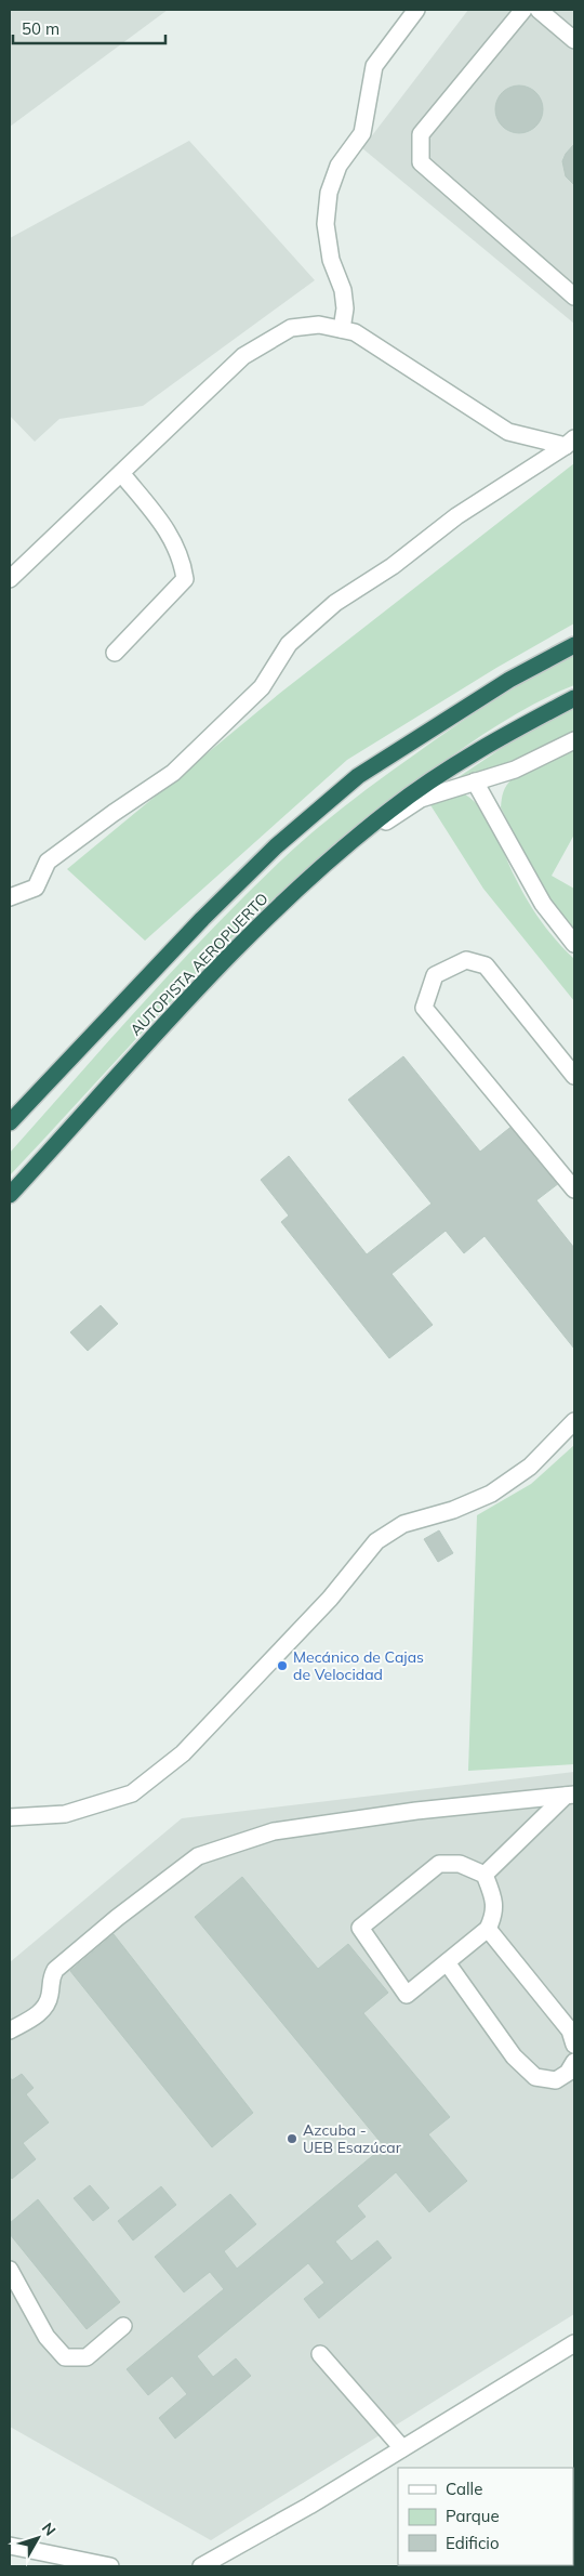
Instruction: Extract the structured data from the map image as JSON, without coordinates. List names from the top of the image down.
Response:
{
  "streets": {
    "highway": ["AUTOPISTA AEROPUERTO"]
  },
  "places": ["Mecánico de Cajas de Velocidad", "Azcuba - UEB Esazúcar"],
  "legend": ["Calle", "Parque", "Edificio"],
  "scale_bar": "50 m",
  "north": "top right"
}
